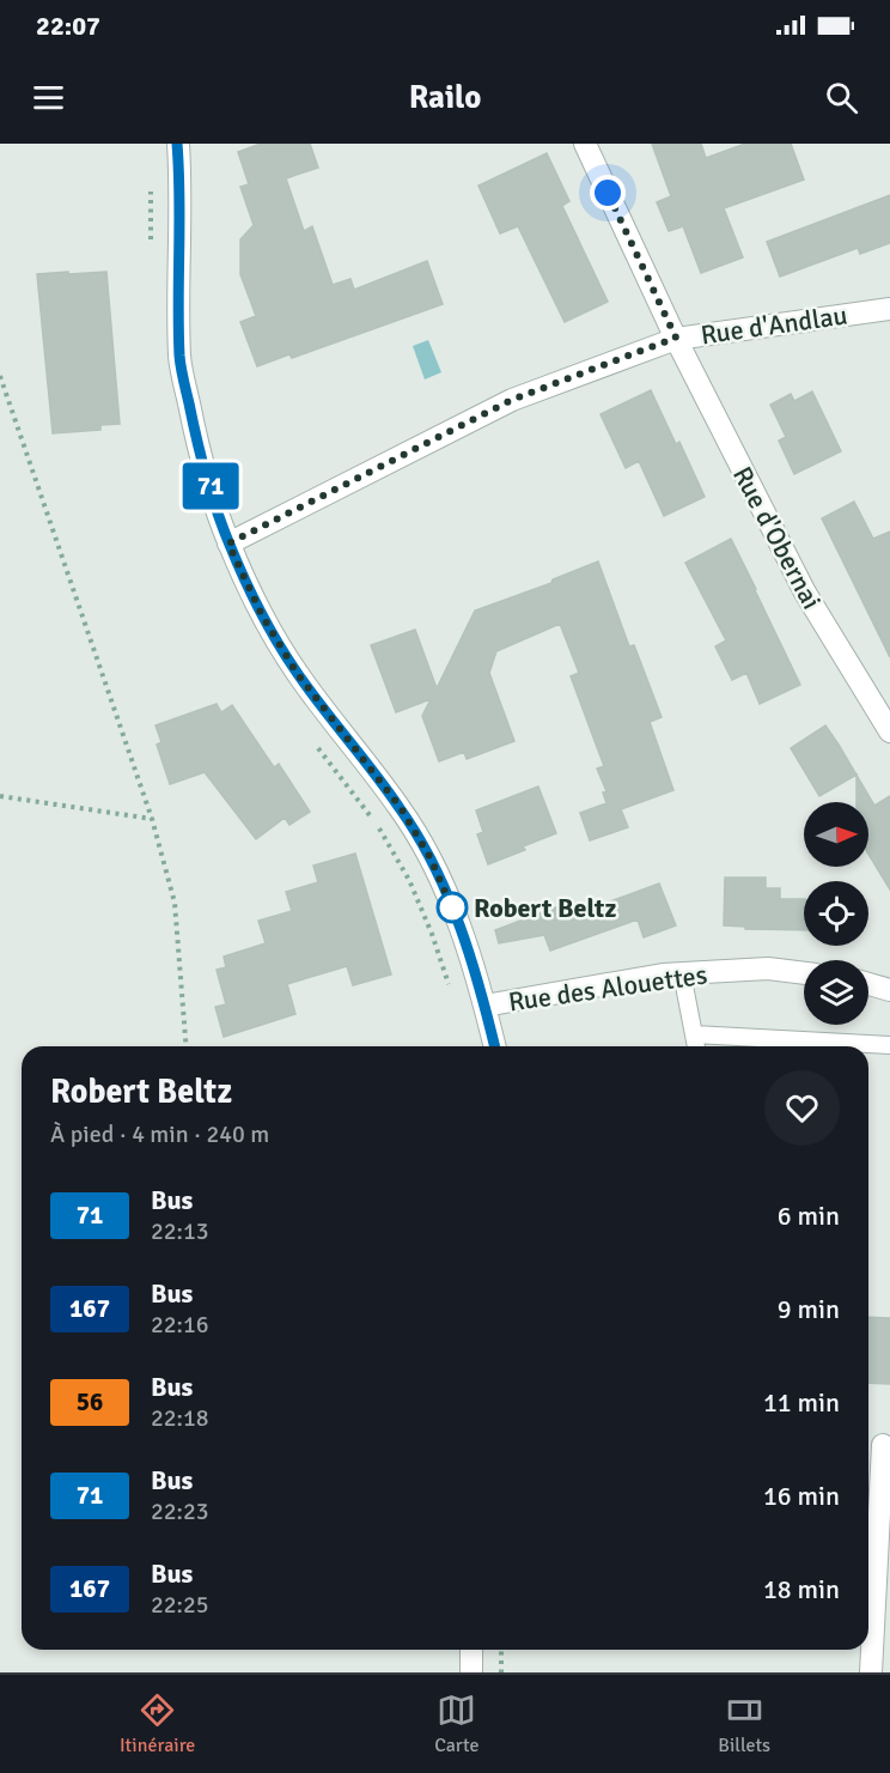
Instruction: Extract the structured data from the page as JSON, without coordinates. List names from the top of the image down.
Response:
{
  "streets": {
    "street": ["Rue d'Andlau", "Rue d'Obernai", "Rue des Alouettes"]
  },
  "crossings": [
    ["Rue d'Andlau", "Rue d'Obernai"]
  ],
  "places": ["Robert Beltz"],
  "lines": ["bus line 71"],
  "north": "right",
  "page": {
    "status": "22:07",
    "header": "Railo",
    "on_map": "71",
    "heading": ["Robert Beltz", "À pied · 4 min · 240 m"],
    "list": [
      {
        "mark": "71",
        "name": "Bus",
        "note": "22:13",
        "value": "6 min"
      },
      {
        "mark": "167",
        "name": "Bus",
        "note": "22:16",
        "value": "9 min"
      },
      {
        "mark": "56",
        "name": "Bus",
        "note": "22:18",
        "value": "11 min"
      },
      {
        "mark": "71",
        "name": "Bus",
        "note": "22:23",
        "value": "16 min"
      },
      {
        "mark": "167",
        "name": "Bus",
        "note": "22:25",
        "value": "18 min"
      }
    ],
    "tabs": ["Itinéraire", "Carte", "Billets"]
  }
}
